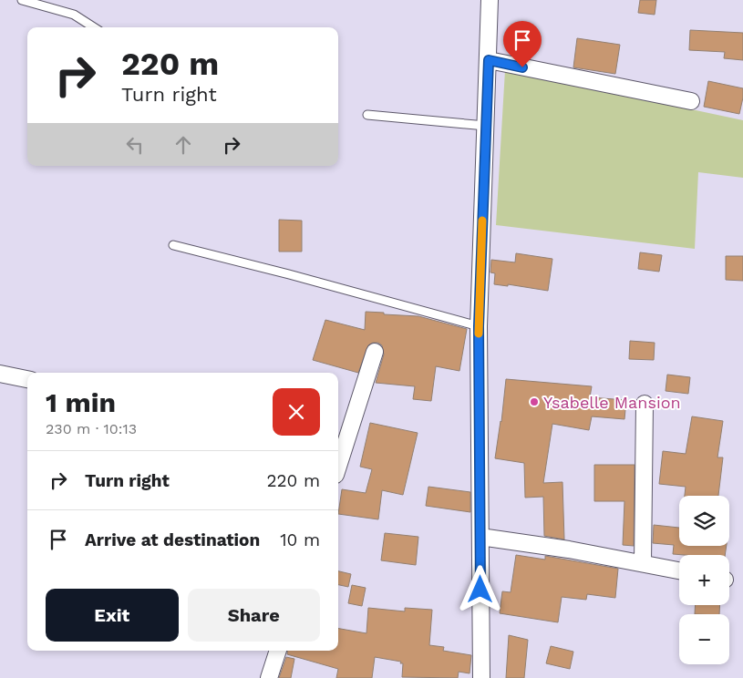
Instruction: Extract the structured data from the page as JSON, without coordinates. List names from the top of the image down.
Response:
{
  "places": ["Ysabelle Mansion"],
  "page": {
    "turn": ["220 m", "Turn right"],
    "heading": ["1 min", "230 m · 10:13"],
    "list": [
      {
        "name": "Turn right",
        "value": "220 m"
      },
      {
        "name": "Arrive at destination",
        "value": "10 m"
      }
    ],
    "map_buttons": ["+", "−"],
    "buttons": ["Exit", "Share"]
  }
}
